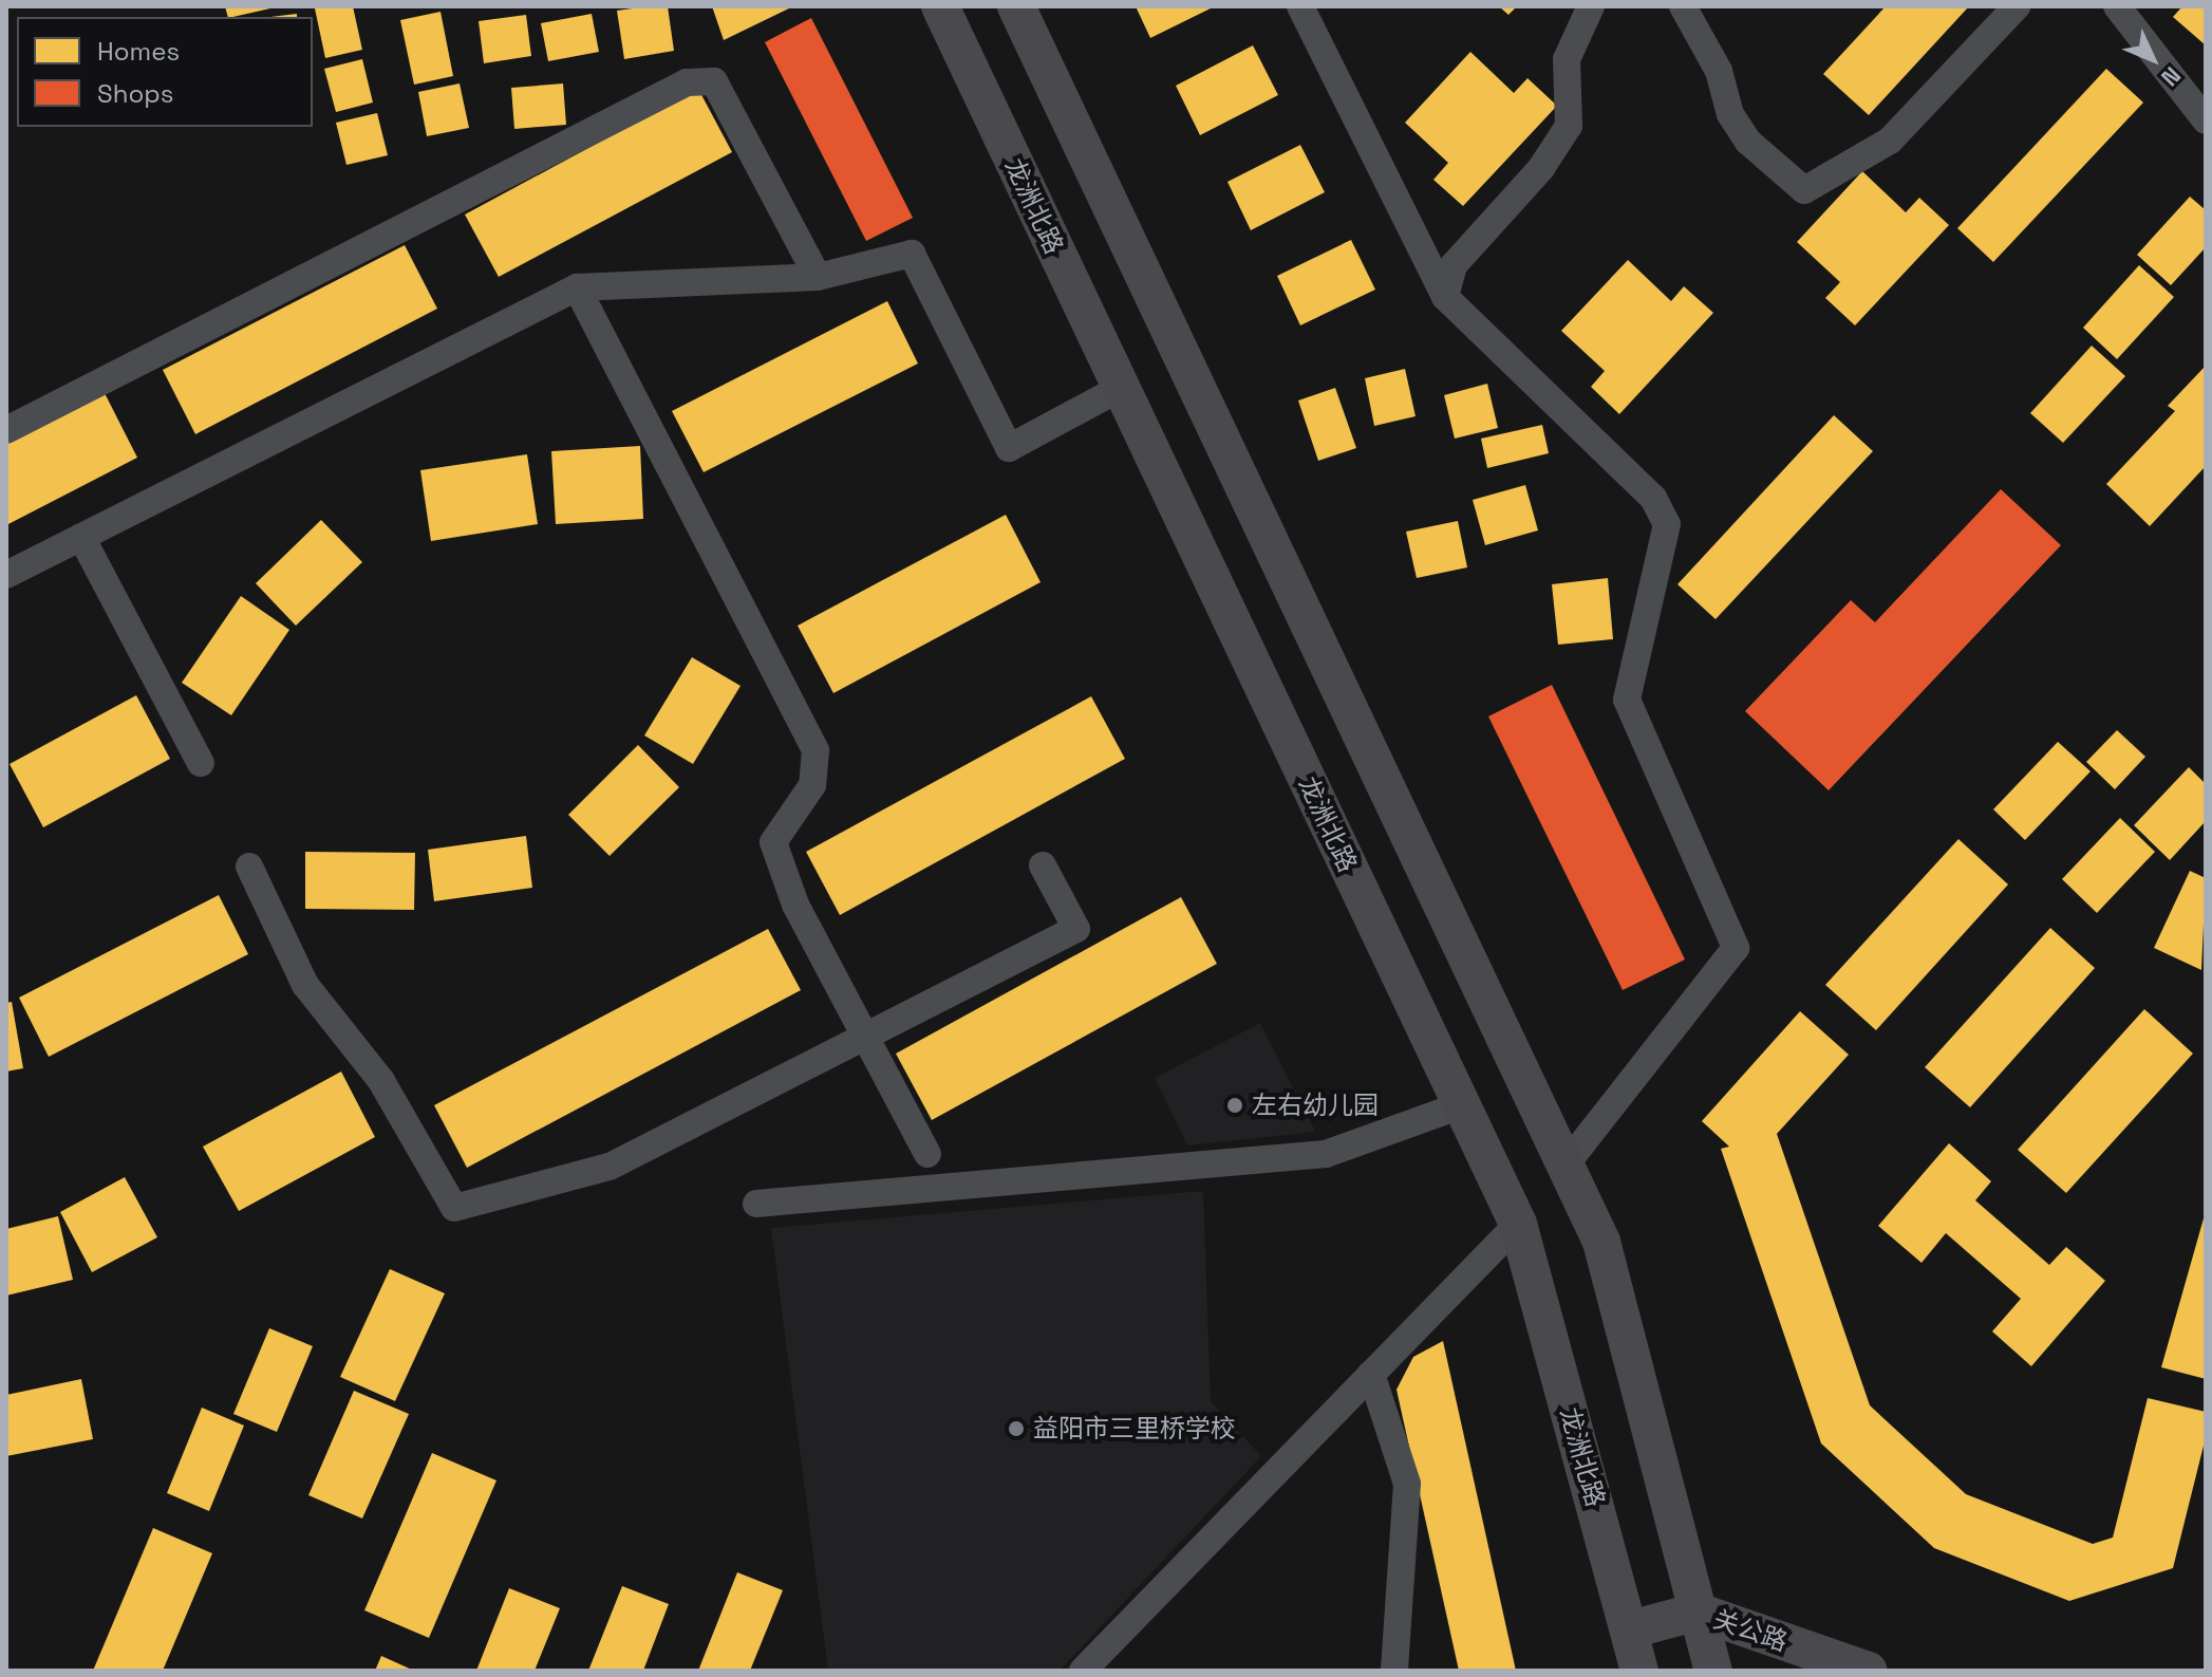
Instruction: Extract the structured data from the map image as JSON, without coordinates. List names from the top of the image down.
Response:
{
  "streets": {
    "main road": ["龙洲北路", "关公路"]
  },
  "crossings": [
    ["龙洲北路", "关公路"]
  ],
  "places": ["左右幼儿园", "益阳市三里桥学校"],
  "legend": ["Homes", "Shops"],
  "north": "bottom right"
}
